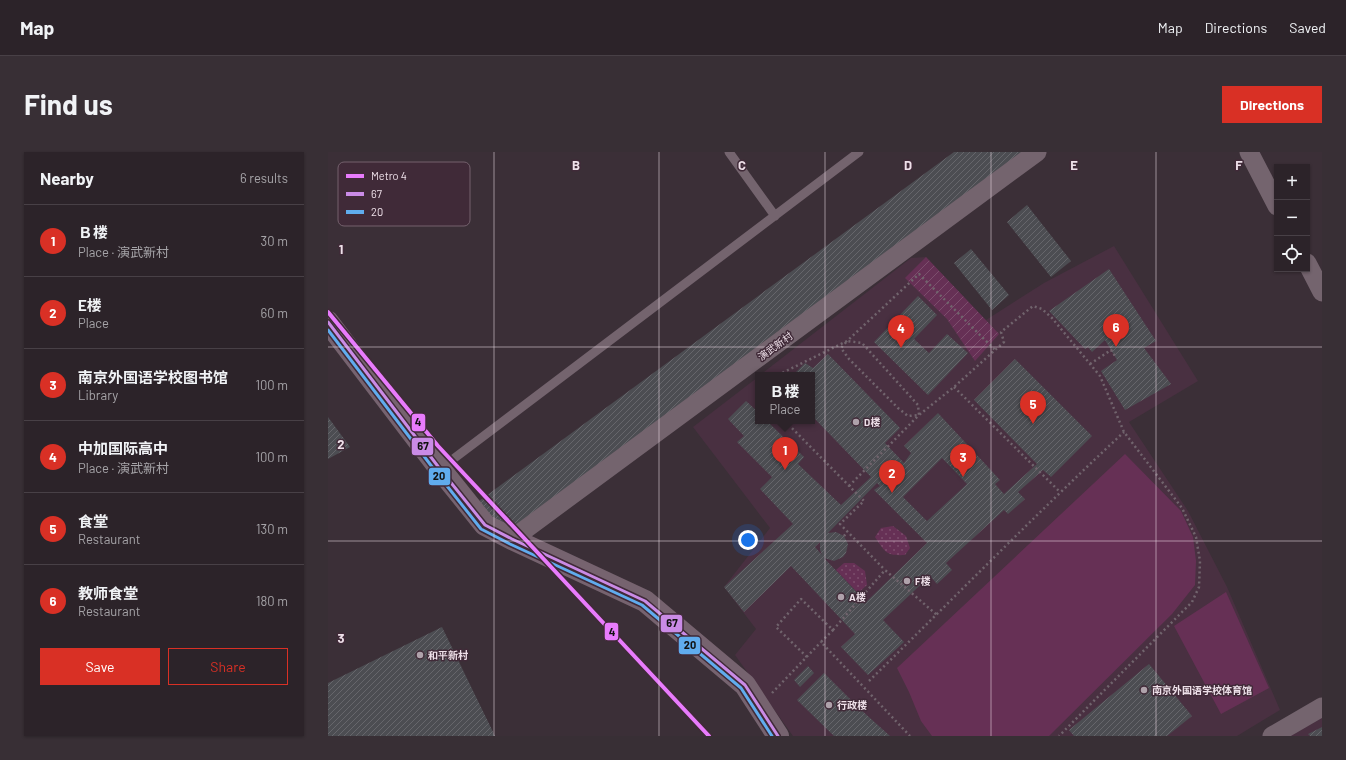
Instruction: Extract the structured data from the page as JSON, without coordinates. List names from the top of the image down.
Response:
{
  "streets": {
    "street": ["演武新村"]
  },
  "places": [
    "D楼",
    "F楼",
    "A楼",
    "和平新村",
    "南京外国语学校体育馆",
    "行政楼"
  ],
  "lines": ["metro line 4", "transit line 67", "transit line 20"],
  "legend": ["Metro 4", "67", "20"],
  "page": {
    "header": "Map",
    "nav": ["Map", "Directions", "Saved"],
    "buttons": [
      "Directions",
      ["Save", "Share"]
    ],
    "title": "Find us",
    "heading": ["Nearby", "6 results"],
    "map_buttons": ["+", "−"],
    "list": [
      {
        "mark": "1",
        "name": "Ｂ楼",
        "note": "Place · 演武新村",
        "value": "30 m"
      },
      {
        "mark": "2",
        "name": "E楼",
        "note": "Place",
        "value": "60 m"
      },
      {
        "mark": "3",
        "name": "南京外国语学校图书馆",
        "note": "Library",
        "value": "100 m"
      },
      {
        "mark": "4",
        "name": "中加国际高中",
        "note": "Place · 演武新村",
        "value": "100 m"
      },
      {
        "mark": "5",
        "name": "食堂",
        "note": "Restaurant",
        "value": "130 m"
      },
      {
        "mark": "6",
        "name": "教师食堂",
        "note": "Restaurant",
        "value": "180 m"
      }
    ],
    "pins": [
      "6",
      "4",
      "5",
      "1",
      "3",
      "2"
    ],
    "popup": ["Ｂ楼", "Place"]
  },
  "grid": {
    "columns": [
      "B",
      "C",
      "D",
      "E",
      "F"
    ],
    "rows": ["1", "2", "3"]
  }
}
